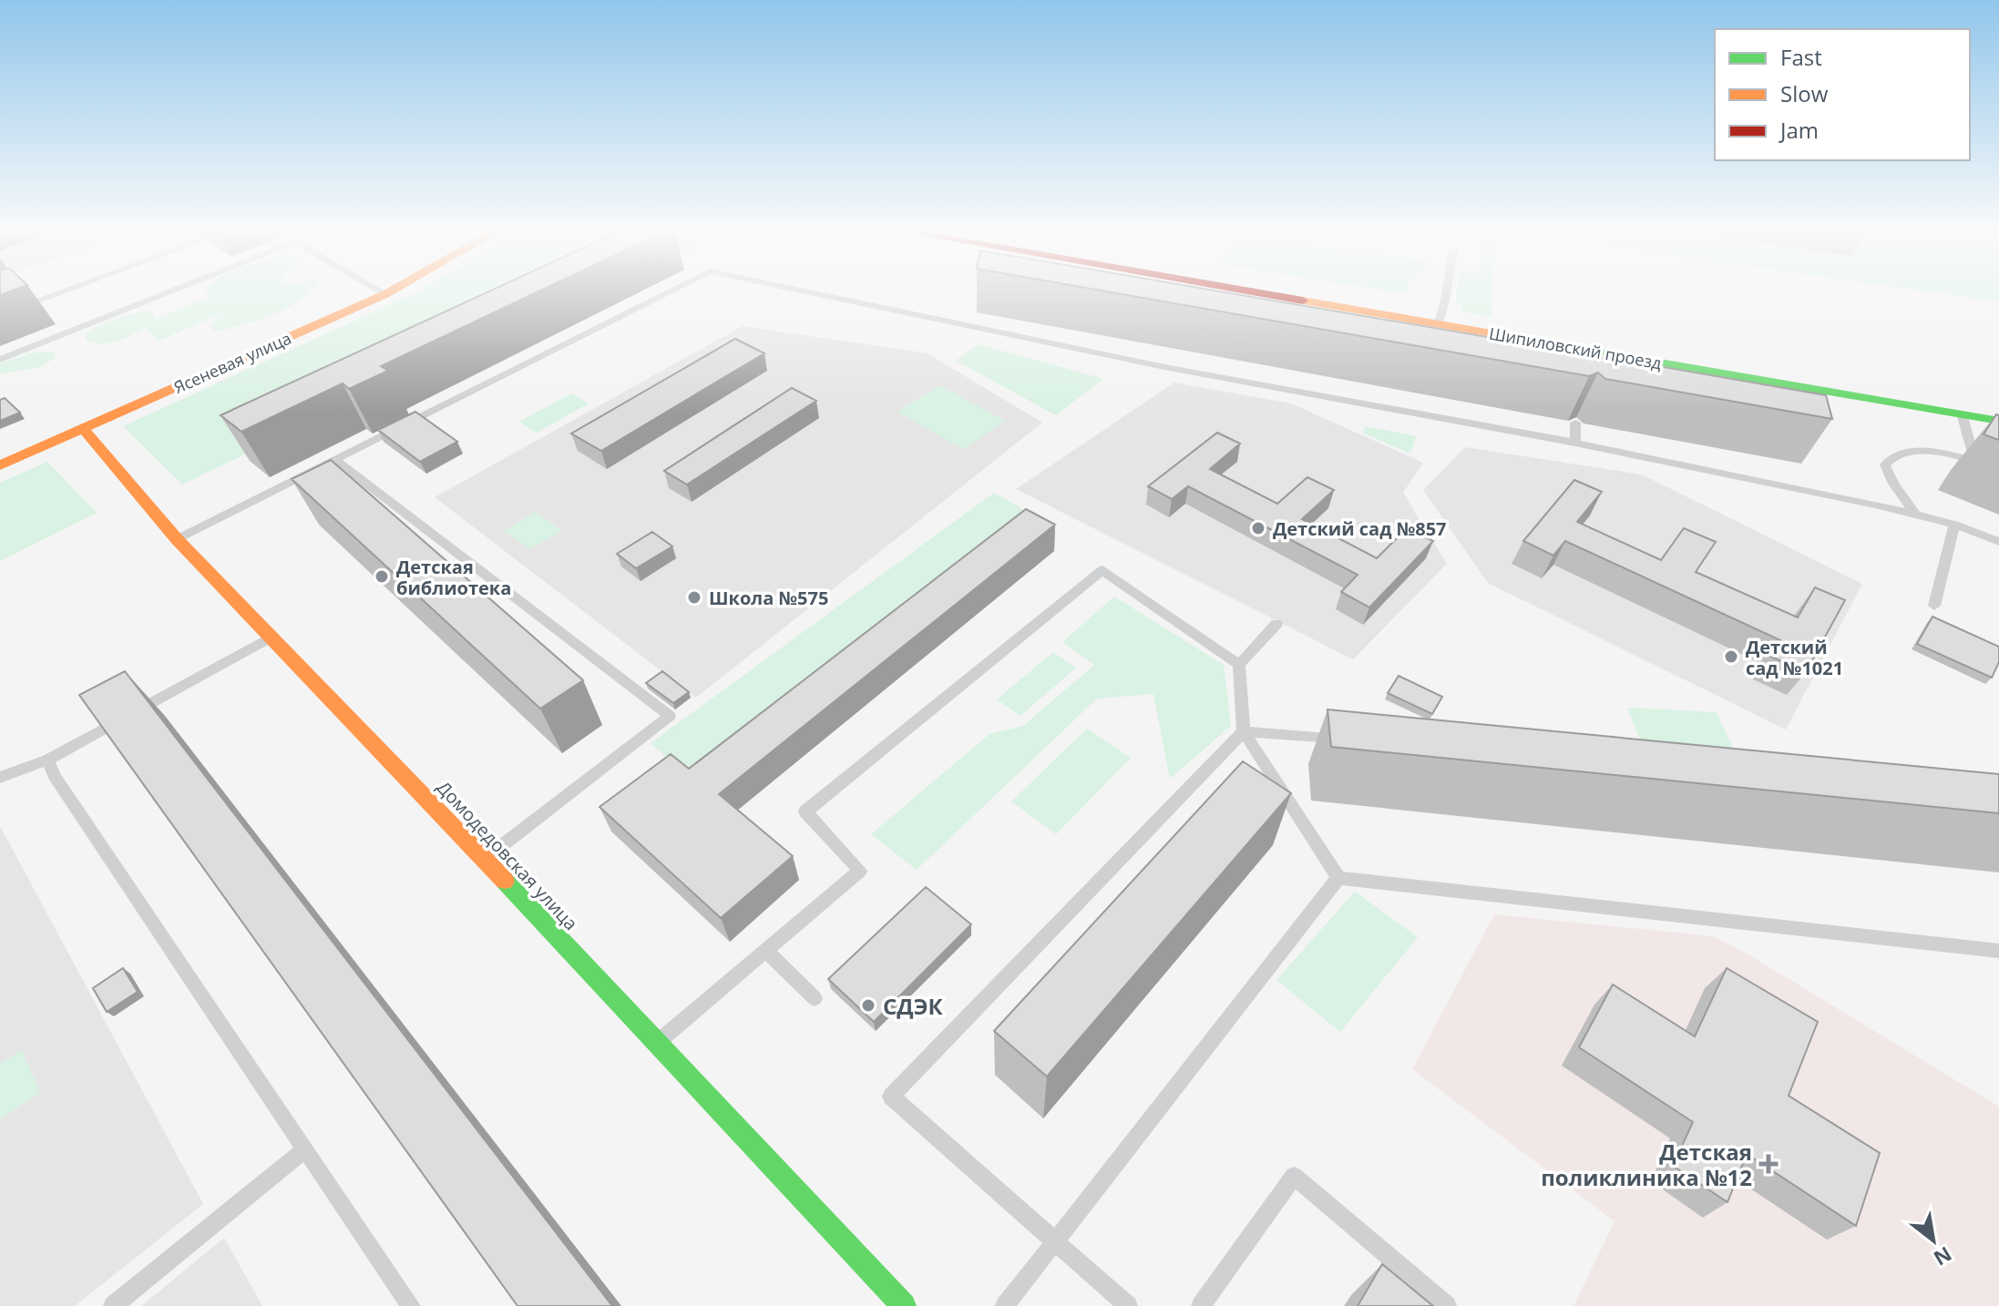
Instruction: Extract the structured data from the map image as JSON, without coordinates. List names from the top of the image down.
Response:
{
  "streets": {
    "main road": ["Шипиловский проезд", "Ясеневая улица", "Домодедовская улица"]
  },
  "crossings": [
    ["Ясеневая улица", "Домодедовская улица"]
  ],
  "places": {
    "other": [
      "Детский сад №857",
      "Детская библиотека",
      "Школа №575",
      "Детский сад №1021",
      "СДЭК"
    ],
    "health": ["Детская поликлиника №12"]
  },
  "legend": ["Fast", "Slow", "Jam"],
  "north": "bottom right"
}
